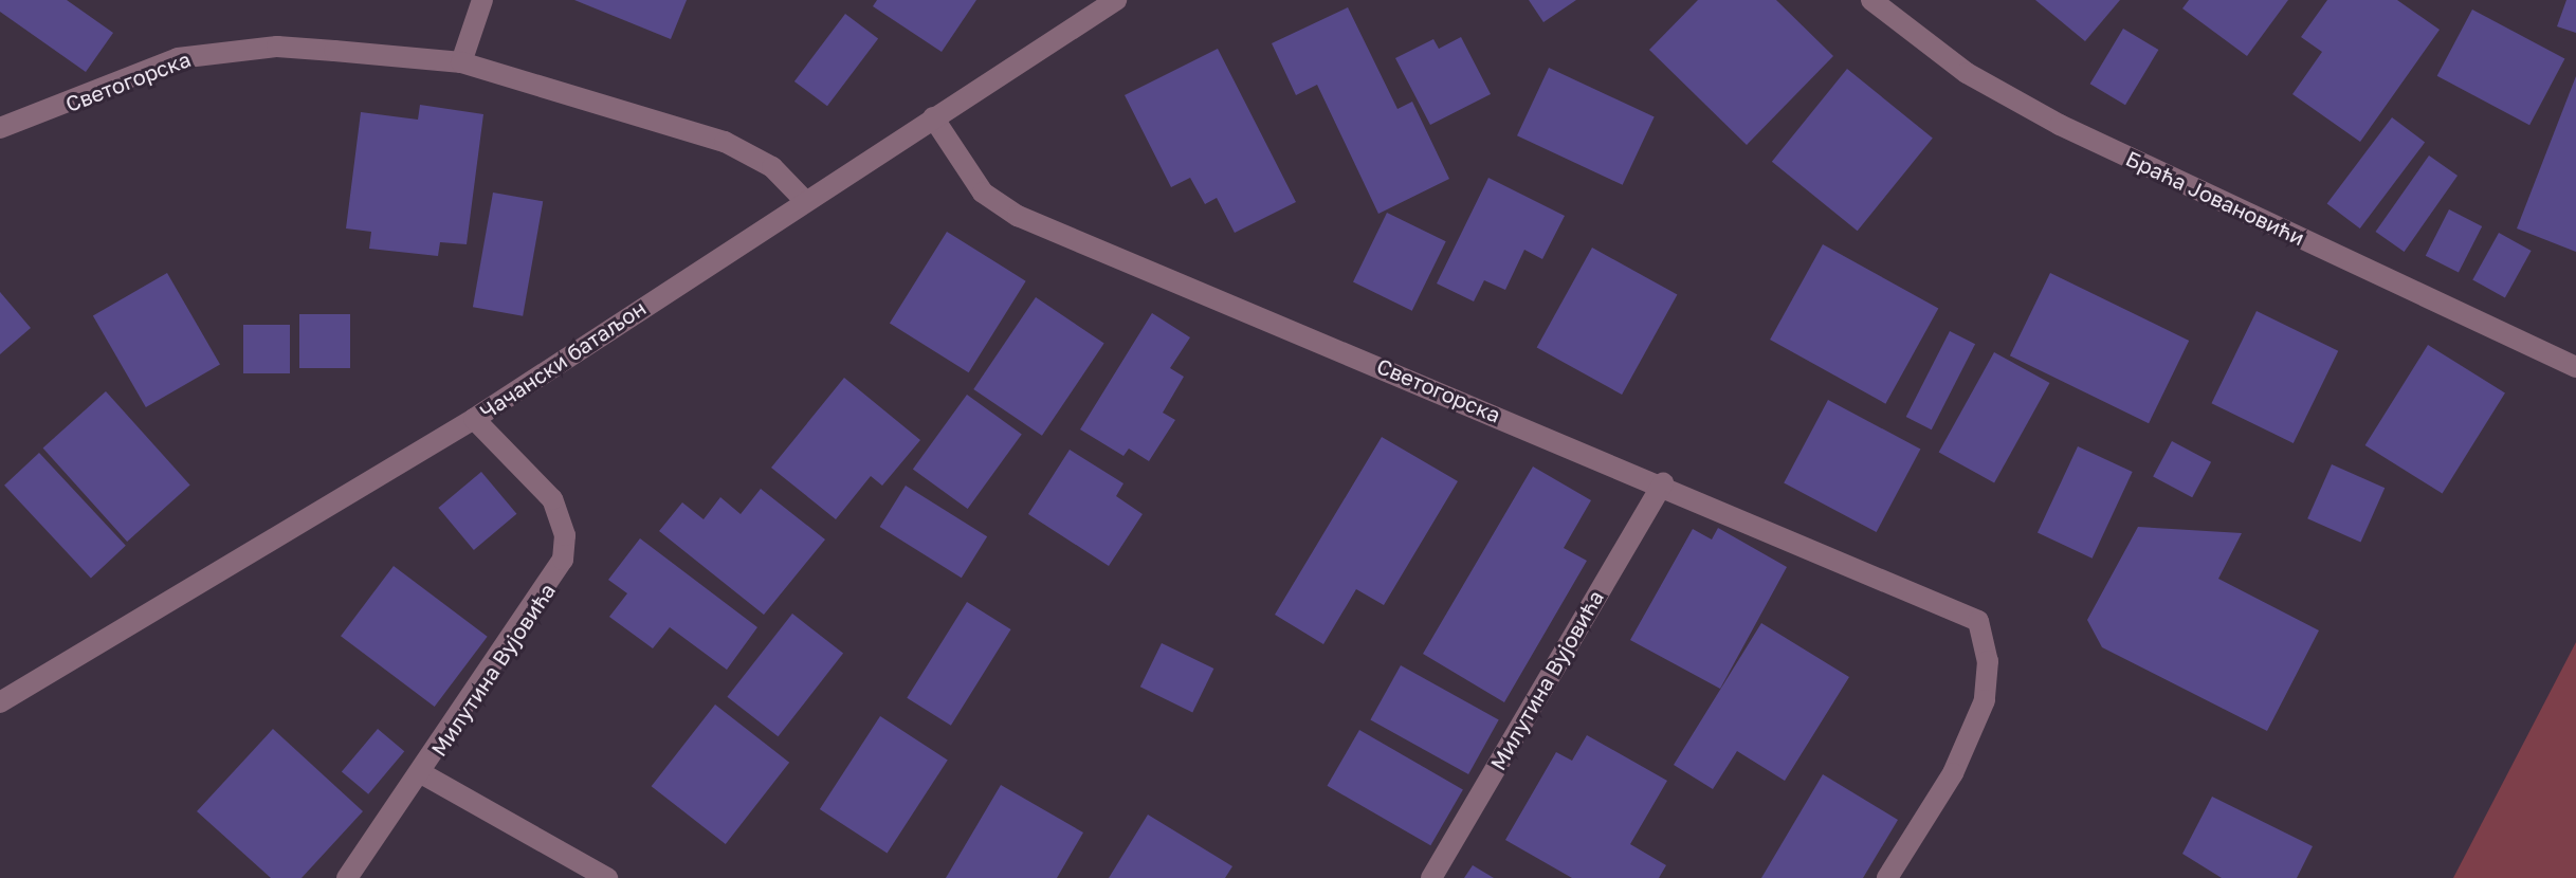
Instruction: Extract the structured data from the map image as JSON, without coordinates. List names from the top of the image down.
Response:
{
  "streets": {
    "street": [
      "Светогорска",
      "Браћа Јовановићи",
      "Чачански батаљон",
      "Милутина Вујовића"
    ]
  },
  "crossings": [
    ["Светогорска", "Чачански батаљон"],
    ["Светогорска", "Милутина Вујовића"],
    ["Чачански батаљон", "Милутина Вујовића"]
  ]
}
